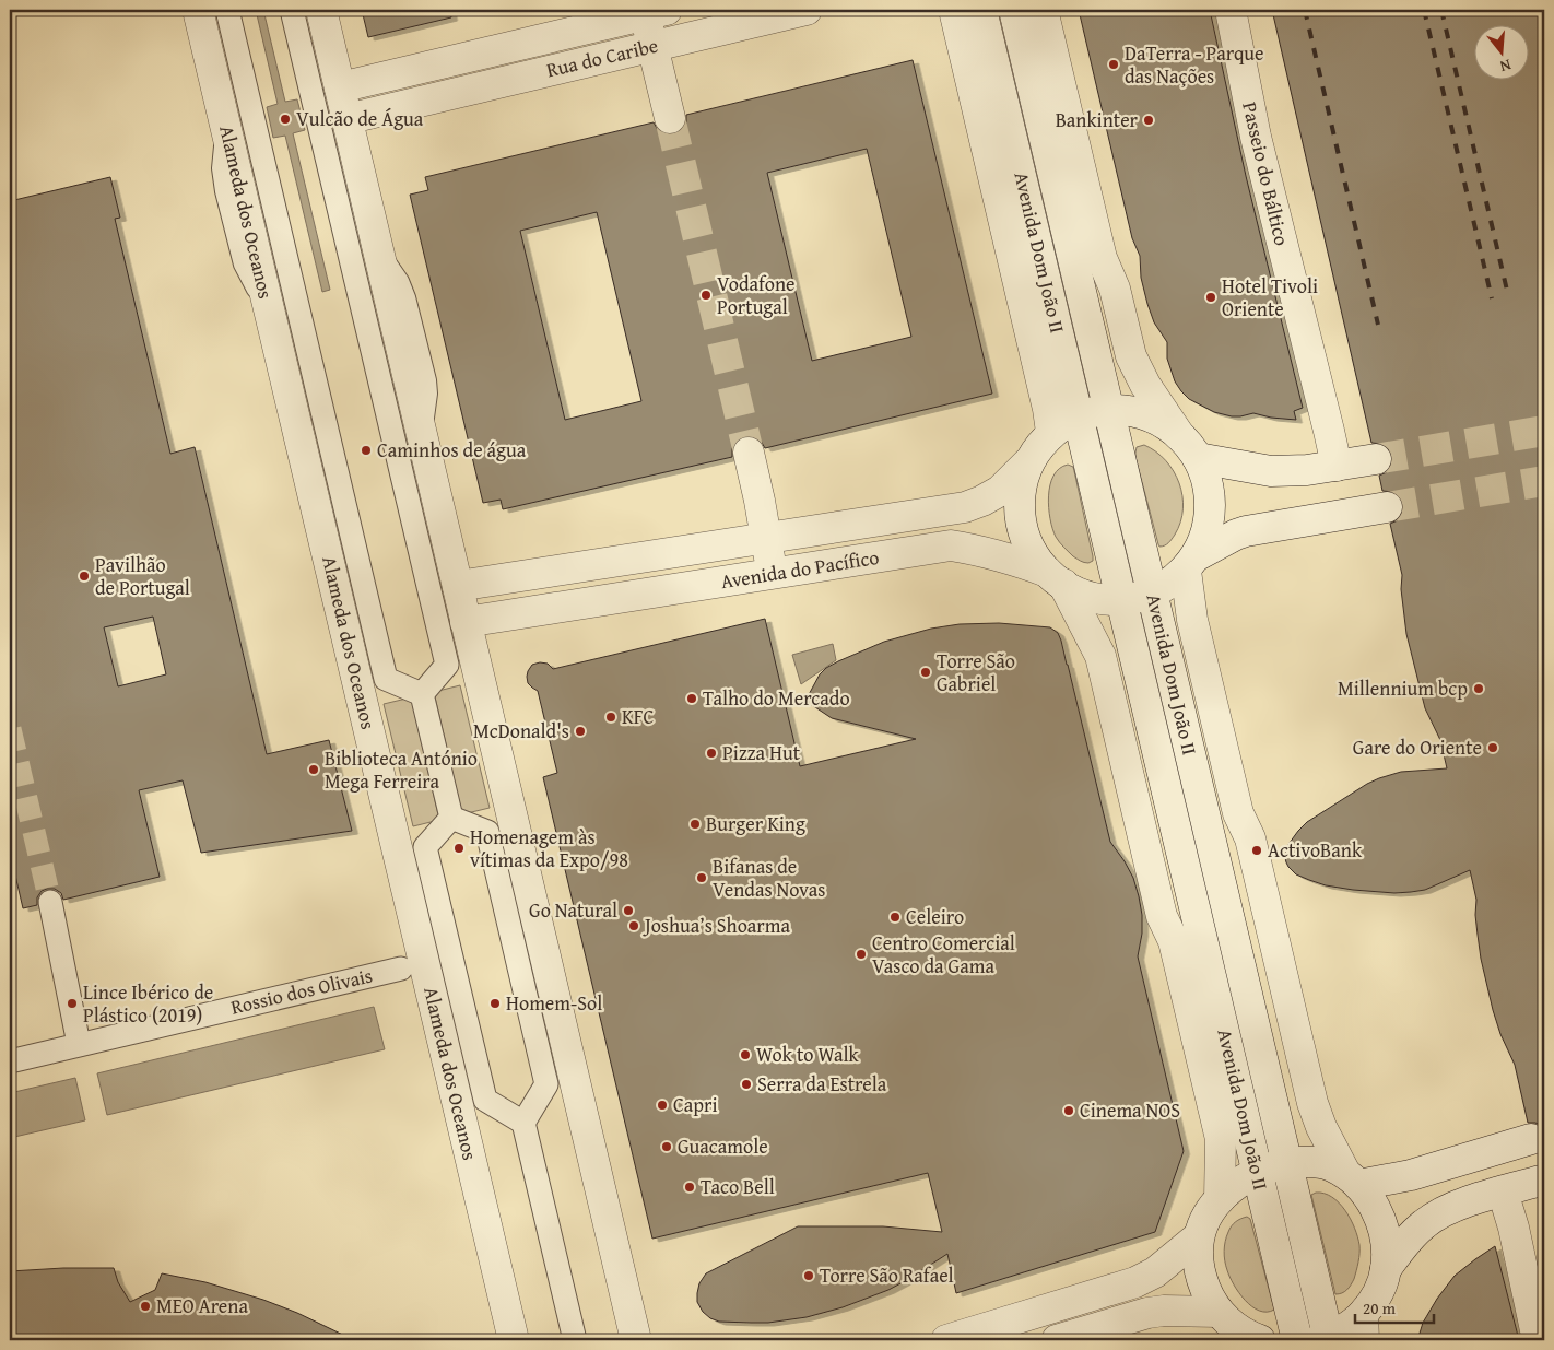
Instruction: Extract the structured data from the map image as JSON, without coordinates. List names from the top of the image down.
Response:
{
  "streets": {
    "street": [
      "Rua do Caribe",
      "Passeio do Báltico",
      "Alameda dos Oceanos",
      "Avenida Dom João II",
      "Avenida do Pacífico",
      "Rossio dos Olivais"
    ]
  },
  "crossings": [
    ["Avenida Dom João II", "Avenida do Pacífico"]
  ],
  "places": [
    "DaTerra - Parque das Nações",
    "Vulcão de Água",
    "Bankinter",
    "Vodafone Portugal",
    "Hotel Tivoli Oriente",
    "Caminhos de água",
    "Pavilhão de Portugal",
    "Torre São Gabriel",
    "Millennium bcp",
    "Talho do Mercado",
    "KFC",
    "McDonald's",
    "Gare do Oriente",
    "Pizza Hut",
    "Biblioteca António Mega Ferreira",
    "Burger King",
    "Homenagem às vítimas da Expo/98",
    "ActivoBank",
    "Bifanas de Vendas Novas",
    "Go Natural",
    "Celeiro",
    "Joshua’s Shoarma",
    "Centro Comercial Vasco da Gama",
    "Lince Ibérico de Plástico (2019)",
    "Homem-Sol",
    "Wok to Walk",
    "Serra da Estrela",
    "Capri",
    "Cinema NOS",
    "Guacamole",
    "Taco Bell",
    "Torre São Rafael",
    "MEO Arena"
  ],
  "scale_bar": "20 m",
  "north": "bottom"
}
